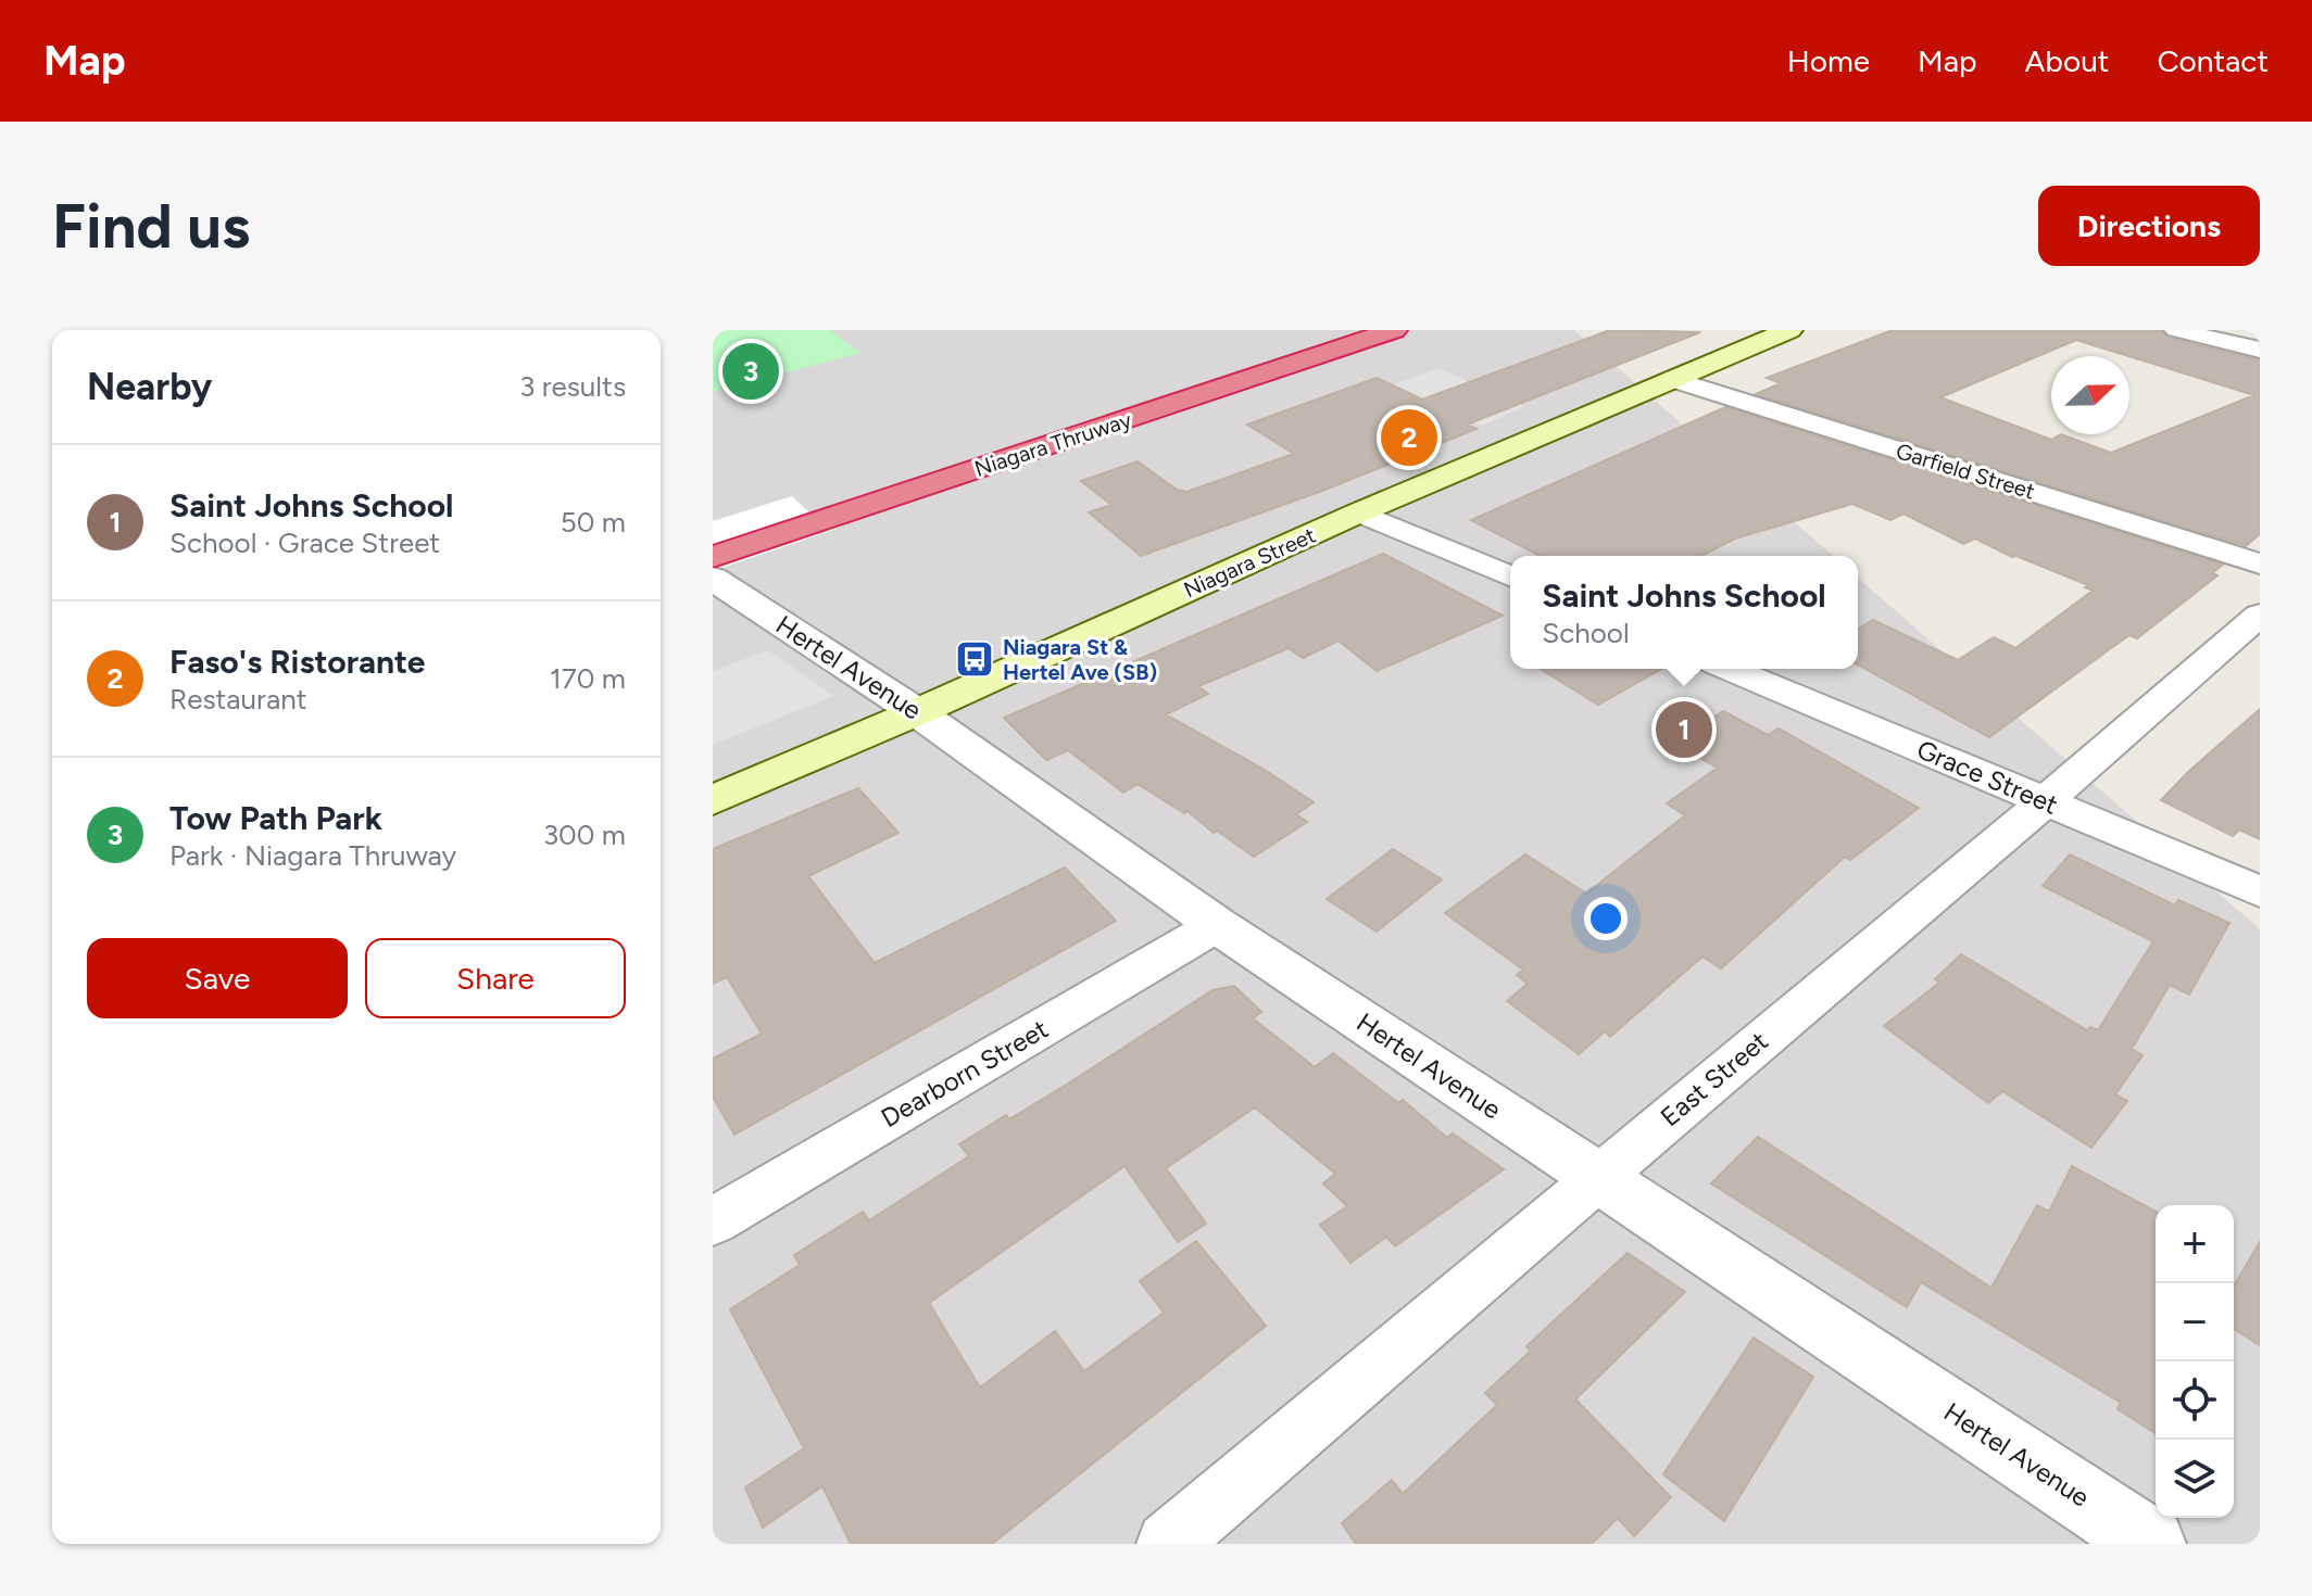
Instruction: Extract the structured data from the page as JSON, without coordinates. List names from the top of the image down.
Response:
{
  "streets": {
    "highway": ["Niagara Thruway"],
    "main road": ["Niagara Street"],
    "street": [
      "Garfield Street",
      "Hertel Avenue",
      "Grace Street",
      "Dearborn Street",
      "East Street"
    ]
  },
  "crossings": [
    ["Garfield Street", "Niagara Street"],
    ["Niagara Street", "Hertel Avenue"],
    ["Hertel Avenue", "Dearborn Street"],
    ["Hertel Avenue", "East Street"],
    ["Grace Street", "East Street"]
  ],
  "places": {
    "bus stop": ["Niagara St & Hertel Ave (SB)"]
  },
  "north": "right",
  "page": {
    "header": "Map",
    "nav": [
      "Home",
      "Map",
      "About",
      "Contact"
    ],
    "buttons": [
      "Directions",
      ["Save", "Share"]
    ],
    "title": "Find us",
    "heading": ["Nearby", "3 results"],
    "pins": ["3", "2", "1"],
    "list": [
      {
        "mark": "1",
        "name": "Saint Johns School",
        "note": "School · Grace Street",
        "value": "50 m"
      },
      {
        "mark": "2",
        "name": "Faso's Ristorante",
        "note": "Restaurant",
        "value": "170 m"
      },
      {
        "mark": "3",
        "name": "Tow Path Park",
        "note": "Park · Niagara Thruway",
        "value": "300 m"
      }
    ],
    "popup": ["Saint Johns School", "School"],
    "map_buttons": ["+", "−"]
  }
}
